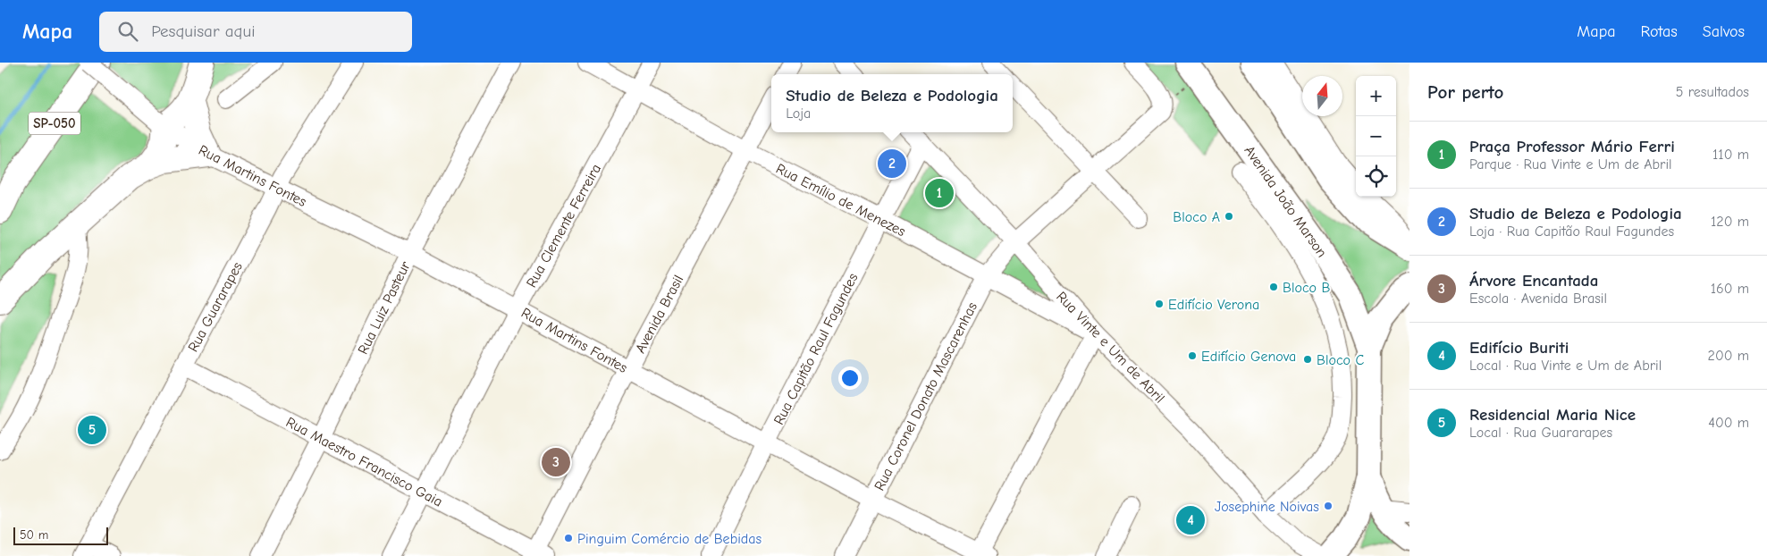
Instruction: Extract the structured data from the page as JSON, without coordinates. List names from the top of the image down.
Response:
{
  "streets": {
    "highway": ["SP-050"],
    "main road": ["Avenida João Marson"],
    "street": [
      "Rua Martins Fontes",
      "Rua Emílio de Menezes",
      "Rua Clemente Ferreira",
      "Rua Guararapes",
      "Rua Luiz Pasteur",
      "Avenida Brasil",
      "Rua Vinte e Um de Abril",
      "Rua Capitão Raul Fagundes",
      "Rua Coronel Donato Mascarenhas",
      "Rua Maestro Francisco Gaia"
    ]
  },
  "crossings": [
    ["Rua Martins Fontes", "Rua Clemente Ferreira"],
    ["Rua Martins Fontes", "Rua Guararapes"],
    ["Rua Martins Fontes", "Rua Luiz Pasteur"],
    ["Rua Martins Fontes", "Avenida Brasil"],
    ["Rua Martins Fontes", "Rua Capitão Raul Fagundes"],
    ["Rua Martins Fontes", "Rua Coronel Donato Mascarenhas"],
    ["Rua Emílio de Menezes", "Rua Clemente Ferreira"],
    ["Rua Emílio de Menezes", "Avenida Brasil"],
    ["Rua Emílio de Menezes", "Rua Vinte e Um de Abril"],
    ["Rua Emílio de Menezes", "Rua Capitão Raul Fagundes"],
    ["Rua Emílio de Menezes", "Rua Coronel Donato Mascarenhas"],
    ["Rua Clemente Ferreira", "Rua Maestro Francisco Gaia"],
    ["Rua Guararapes", "Rua Maestro Francisco Gaia"],
    ["Rua Luiz Pasteur", "Rua Maestro Francisco Gaia"],
    ["Avenida Brasil", "Rua Maestro Francisco Gaia"],
    ["Rua Vinte e Um de Abril", "Rua Capitão Raul Fagundes"],
    ["Rua Vinte e Um de Abril", "Rua Coronel Donato Mascarenhas"]
  ],
  "places": [
    "Bloco A",
    "Bloco B",
    "Edifício Verona",
    "Edifício Genova",
    "Bloco C",
    "Josephine Noivas",
    "Pinguim Comércio de Bebidas"
  ],
  "scale_bar": "50 m",
  "north": "top",
  "page": {
    "header": "Mapa",
    "search": "Pesquisar aqui",
    "nav": ["Mapa", "Rotas", "Salvos"],
    "heading": ["Por perto", "5 resultados"],
    "popup": ["Studio de Beleza e Podologia", "Loja"],
    "map_buttons": ["+", "−"],
    "list": [
      {
        "mark": "1",
        "name": "Praça Professor Mário Ferri",
        "note": "Parque · Rua Vinte e Um de Abril",
        "value": "110 m"
      },
      {
        "mark": "2",
        "name": "Studio de Beleza e Podologia",
        "note": "Loja · Rua Capitão Raul Fagundes",
        "value": "120 m"
      },
      {
        "mark": "3",
        "name": "Árvore Encantada",
        "note": "Escola · Avenida Brasil",
        "value": "160 m"
      },
      {
        "mark": "4",
        "name": "Edifício Buriti",
        "note": "Local · Rua Vinte e Um de Abril",
        "value": "200 m"
      },
      {
        "mark": "5",
        "name": "Residencial Maria Nice",
        "note": "Local · Rua Guararapes",
        "value": "400 m"
      }
    ],
    "pins": [
      "2",
      "1",
      "5",
      "3",
      "4"
    ],
    "scale": "50 m"
  }
}
